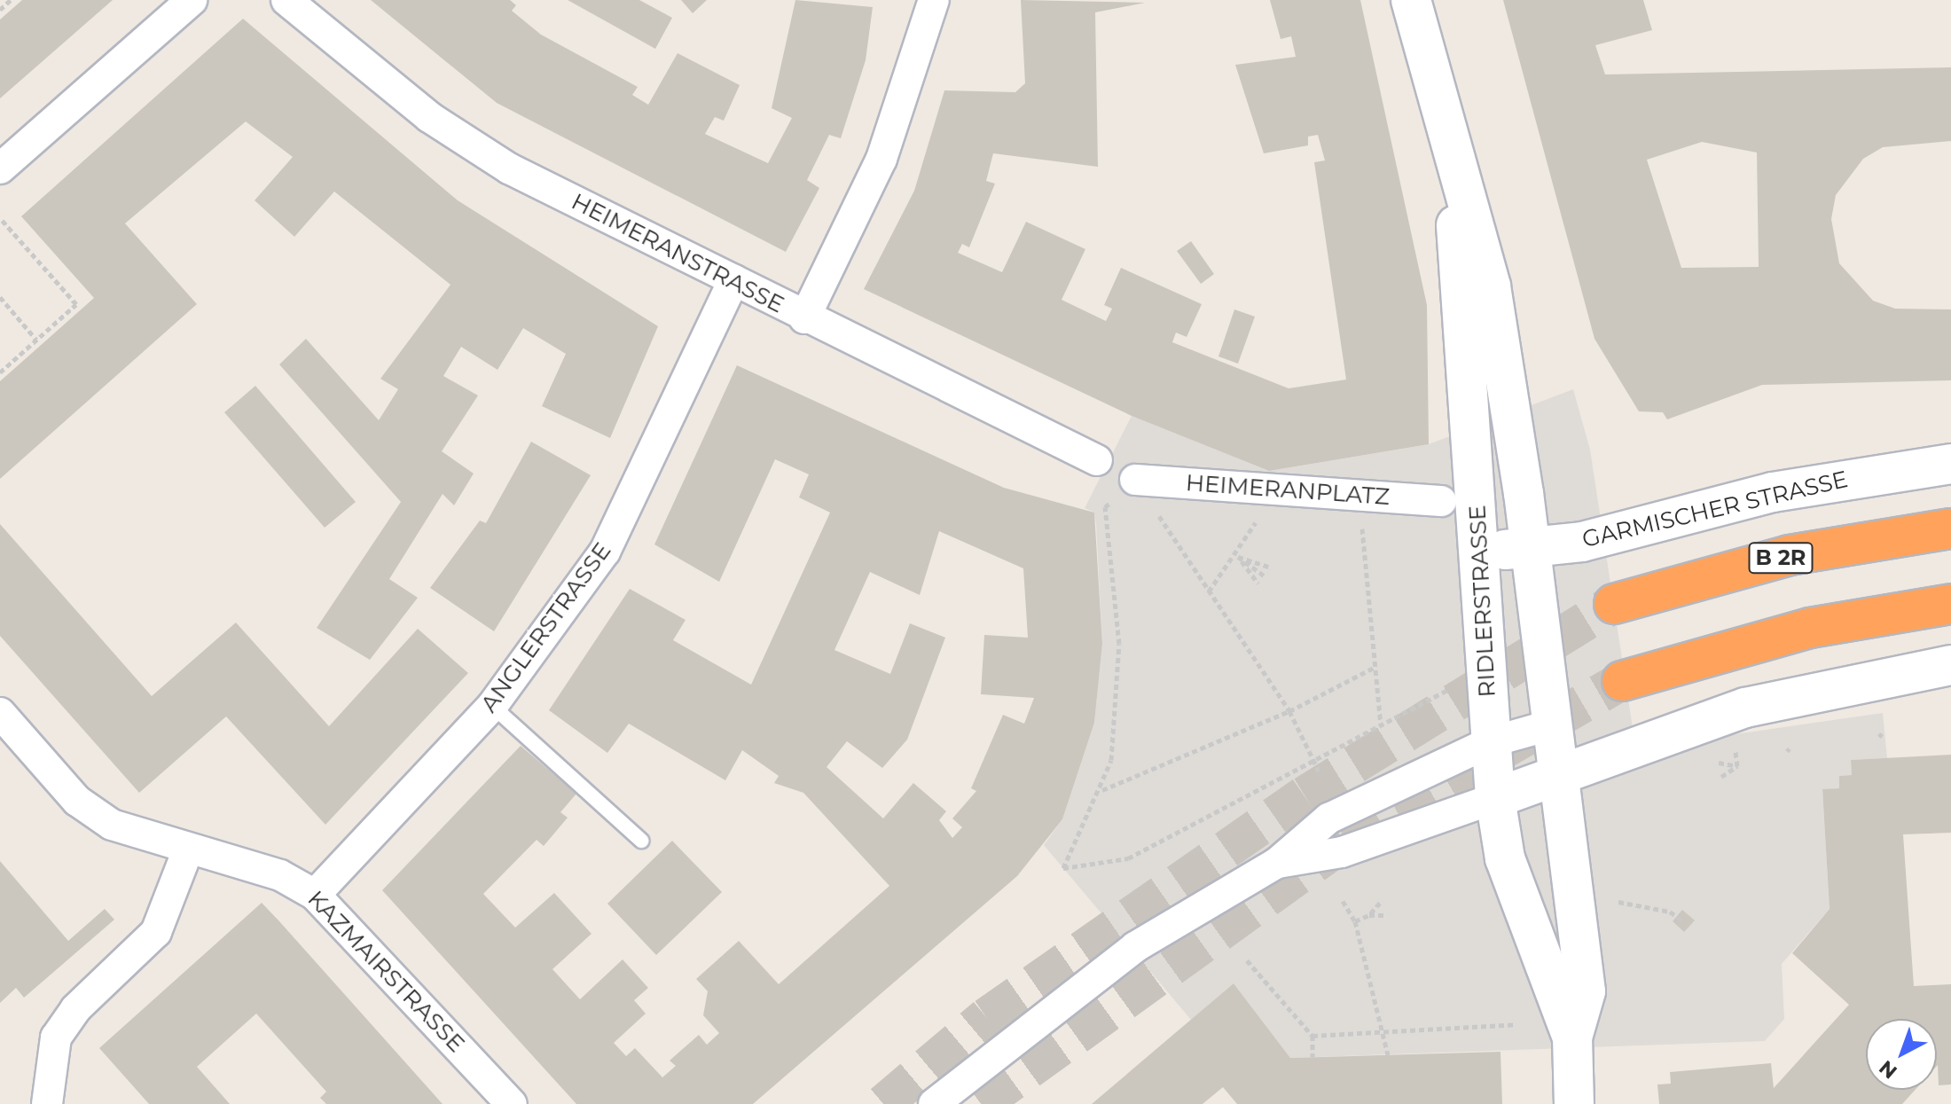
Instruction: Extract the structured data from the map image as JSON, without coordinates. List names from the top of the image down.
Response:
{
  "streets": {
    "highway": ["B 2R"],
    "street": [
      "HEIMERANSTRASSE",
      "HEIMERANPLATZ",
      "GARMISCHER STRASSE",
      "RIDLERSTRASSE",
      "ANGLERSTRASSE",
      "KAZMAIRSTRASSE"
    ]
  },
  "crossings": [
    ["HEIMERANSTRASSE", "ANGLERSTRASSE"],
    ["GARMISCHER STRASSE", "RIDLERSTRASSE"],
    ["ANGLERSTRASSE", "KAZMAIRSTRASSE"]
  ],
  "north": "bottom left"
}
